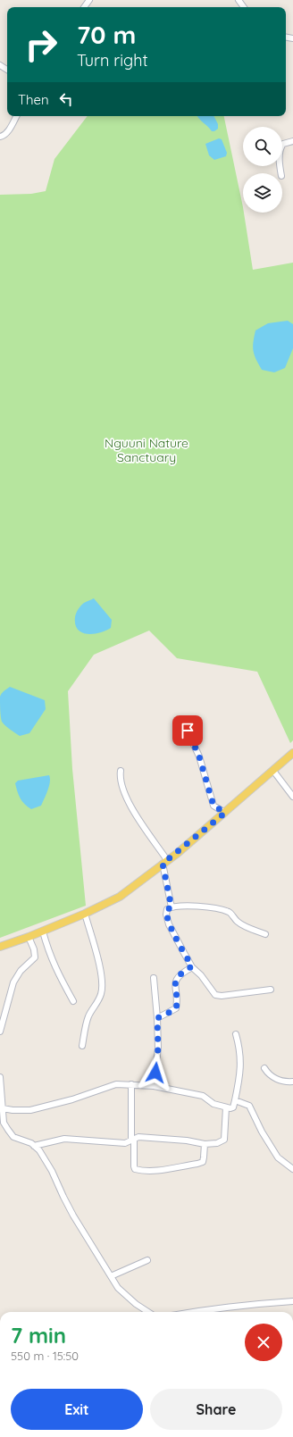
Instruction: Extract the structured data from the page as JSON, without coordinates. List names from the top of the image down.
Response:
{
  "parks": ["Nguuni Nature Sanctuary"],
  "page": {
    "turn": ["70 m", "Turn right"],
    "then": "Then",
    "heading": ["7 min", "550 m · 15:50"],
    "buttons": ["Exit", "Share"]
  }
}
